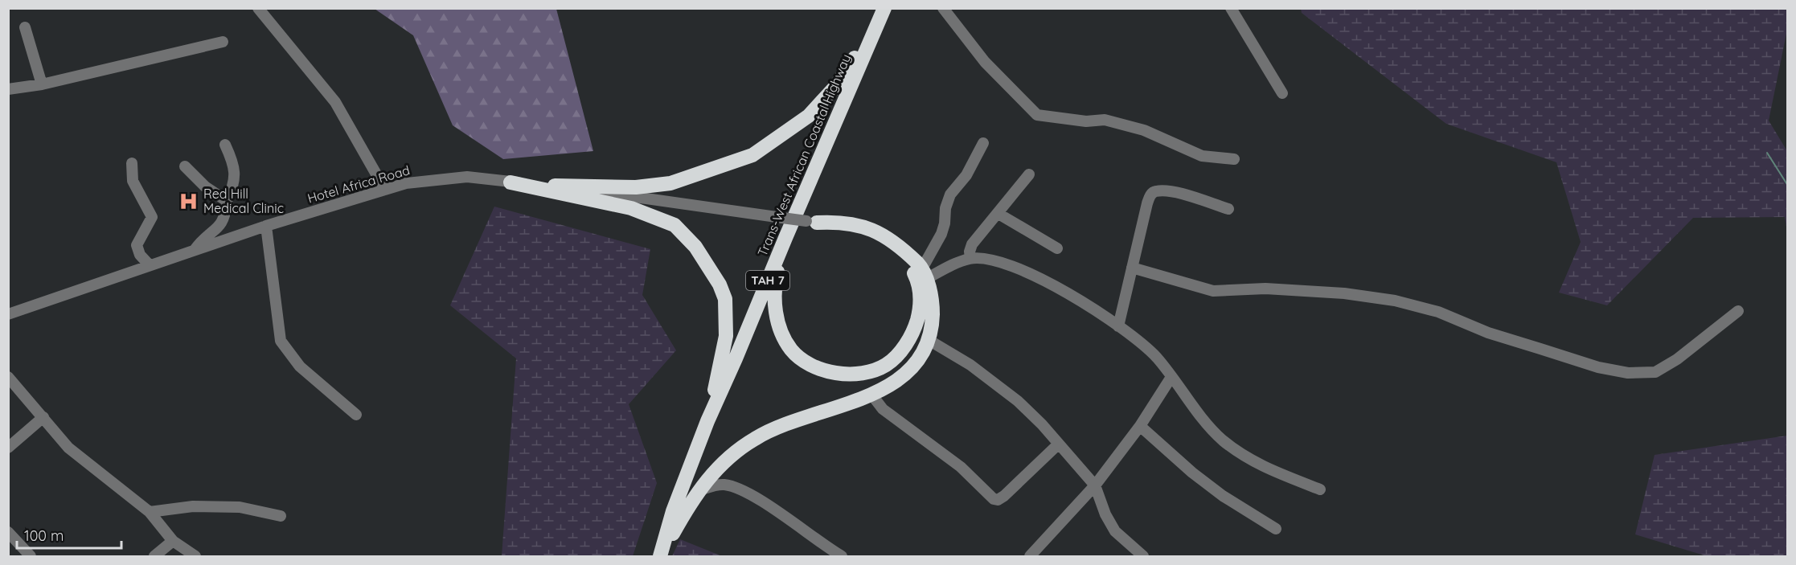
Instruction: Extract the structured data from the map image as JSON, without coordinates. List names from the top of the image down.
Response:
{
  "streets": {
    "highway": ["Trans-West African Coastal Highway", "TAH 7"],
    "street": ["Hotel Africa Road"]
  },
  "places": {
    "hospital": ["Red Hill Medical Clinic"]
  },
  "scale_bar": "100 m"
}
